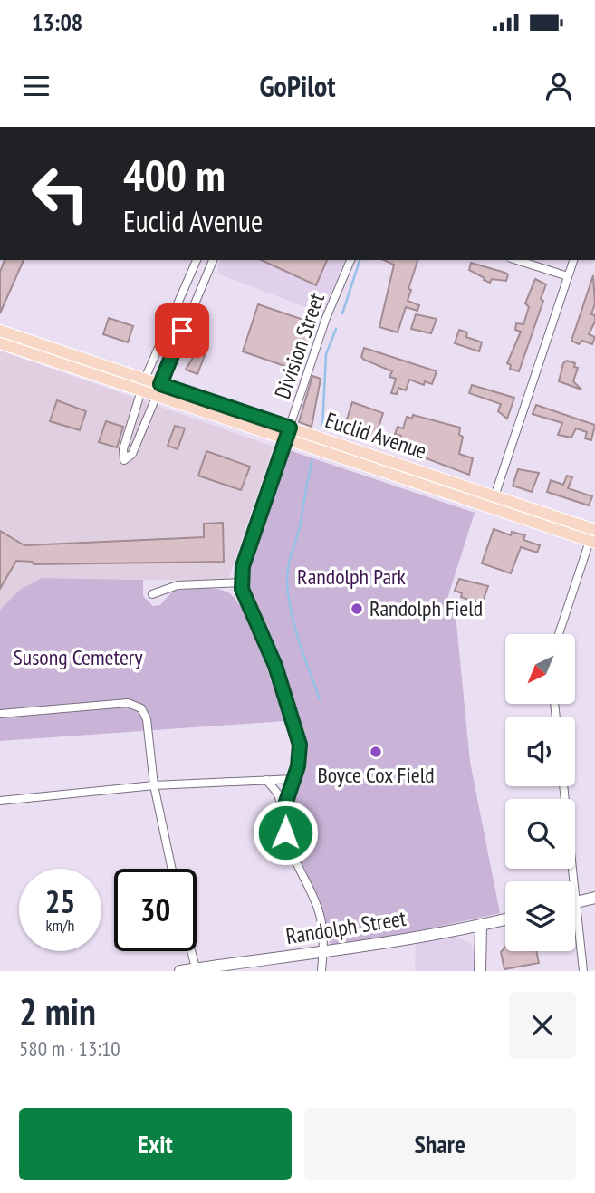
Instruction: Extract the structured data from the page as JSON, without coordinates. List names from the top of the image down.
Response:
{
  "streets": {
    "main road": ["Euclid Avenue"],
    "street": ["Division Street", "Randolph Street"]
  },
  "crossings": [
    ["Division Street", "Euclid Avenue"]
  ],
  "parks": ["Randolph Park", "Susong Cemetery"],
  "places": ["Randolph Field", "Boyce Cox Field"],
  "north": "bottom left",
  "page": {
    "status": "13:08",
    "header": "GoPilot",
    "turn": ["400 m", "Euclid Avenue"],
    "speed": "25 km/h",
    "limit": "30",
    "heading": ["2 min", "580 m · 13:10"],
    "buttons": ["Exit", "Share"]
  }
}
